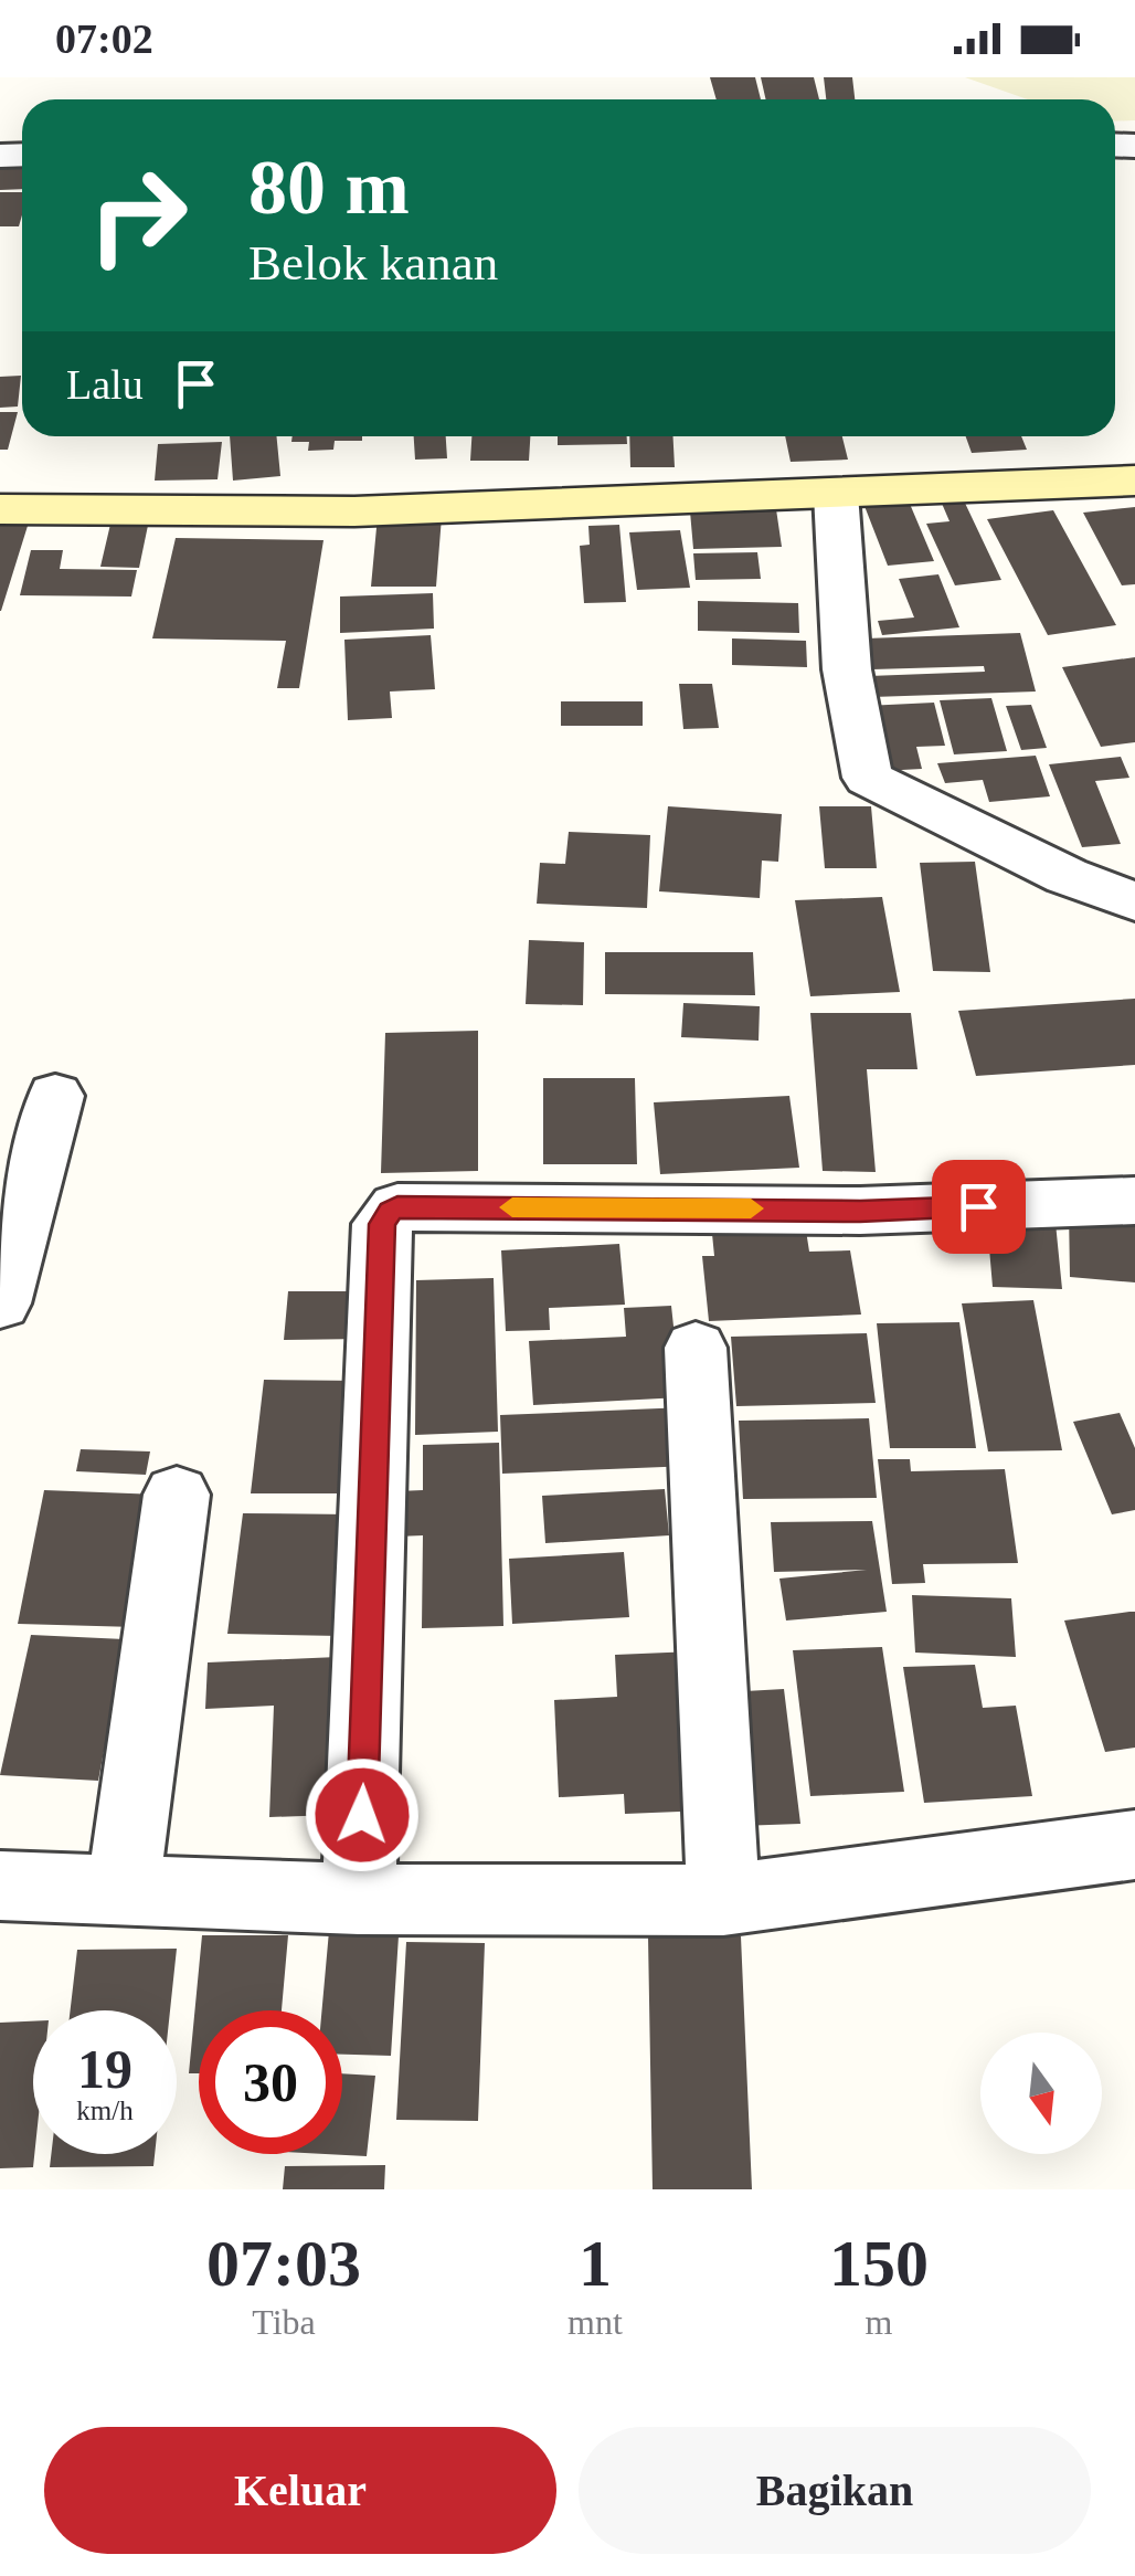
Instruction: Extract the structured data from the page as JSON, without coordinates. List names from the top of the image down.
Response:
{
  "north": "bottom",
  "page": {
    "status": "07:02",
    "turn": ["80 m", "Belok kanan"],
    "then": "Lalu",
    "speed": "19 km/h",
    "limit": "30",
    "eta": [
      "07:03",
      "Tiba",
      "1",
      "mnt",
      "150",
      "m"
    ],
    "buttons": ["Keluar", "Bagikan"]
  }
}
